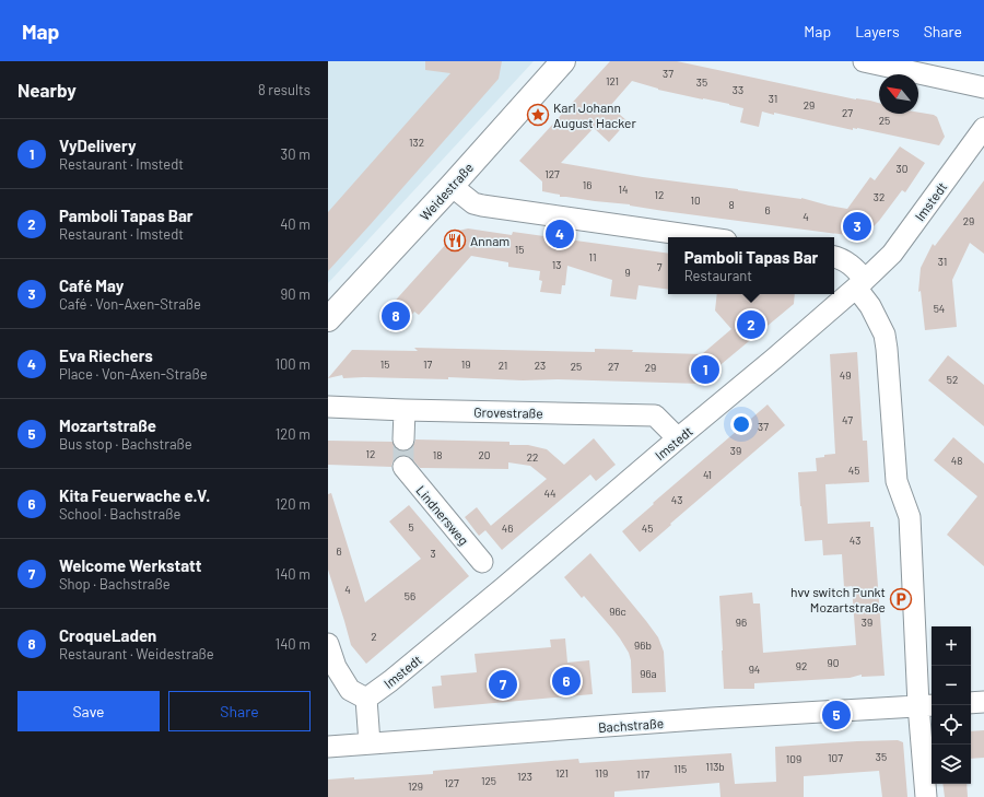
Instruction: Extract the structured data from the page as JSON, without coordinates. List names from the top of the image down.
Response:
{
  "streets": {
    "street": [
      "Weidestraße",
      "Imstedt",
      "Grovestraße",
      "Lindnersweg",
      "Bachstraße"
    ]
  },
  "crossings": [
    ["Imstedt", "Grovestraße"]
  ],
  "places": {
    "place": ["Karl Johann August Hacker"],
    "restaurant": ["Annam"],
    "parking": ["hvv switch Punkt Mozartstraße"]
  },
  "house_numbers": [
    "37",
    "121",
    "35",
    "33",
    "31",
    "29",
    "27",
    "25",
    "132",
    "30",
    "127",
    "16",
    "14",
    "12",
    "32",
    "10",
    "8",
    "6",
    "4",
    "29",
    "15",
    "11",
    "31",
    "13",
    "7",
    "9",
    "54",
    "15",
    "17",
    "19",
    "21",
    "23",
    "25",
    "27",
    "29",
    "49",
    "52",
    "47",
    "37",
    "39",
    "12",
    "18",
    "20",
    "22",
    "48",
    "45",
    "41",
    "44",
    "43",
    "5",
    "46",
    "45",
    "43",
    "6",
    "3",
    "4",
    "56",
    "96c",
    "96",
    "39",
    "2",
    "96b",
    "90",
    "92",
    "94",
    "96a",
    "35",
    "107",
    "109",
    "113b",
    "115",
    "121",
    "119",
    "117",
    "123",
    "125",
    "127",
    "129"
  ],
  "north": "top left",
  "page": {
    "header": "Map",
    "nav": ["Map", "Layers", "Share"],
    "heading": ["Nearby", "8 results"],
    "list": [
      {
        "mark": "1",
        "name": "VyDelivery",
        "note": "Restaurant · Imstedt",
        "value": "30 m"
      },
      {
        "mark": "2",
        "name": "Pamboli Tapas Bar",
        "note": "Restaurant · Imstedt",
        "value": "40 m"
      },
      {
        "mark": "3",
        "name": "Café May",
        "note": "Café · Von-Axen-Straße",
        "value": "90 m"
      },
      {
        "mark": "4",
        "name": "Eva Riechers",
        "note": "Place · Von-Axen-Straße",
        "value": "100 m"
      },
      {
        "mark": "5",
        "name": "Mozartstraße",
        "note": "Bus stop · Bachstraße",
        "value": "120 m"
      },
      {
        "mark": "6",
        "name": "Kita Feuerwache e.V.",
        "note": "School · Bachstraße",
        "value": "120 m"
      },
      {
        "mark": "7",
        "name": "Welcome Werkstatt",
        "note": "Shop · Bachstraße",
        "value": "140 m"
      },
      {
        "mark": "8",
        "name": "CroqueLaden",
        "note": "Restaurant · Weidestraße",
        "value": "140 m"
      }
    ],
    "pins": [
      "3",
      "4",
      "8",
      "2",
      "1",
      "6",
      "7",
      "5"
    ],
    "popup": ["Pamboli Tapas Bar", "Restaurant"],
    "map_buttons": ["+", "−"],
    "buttons": ["Save", "Share"]
  }
}
